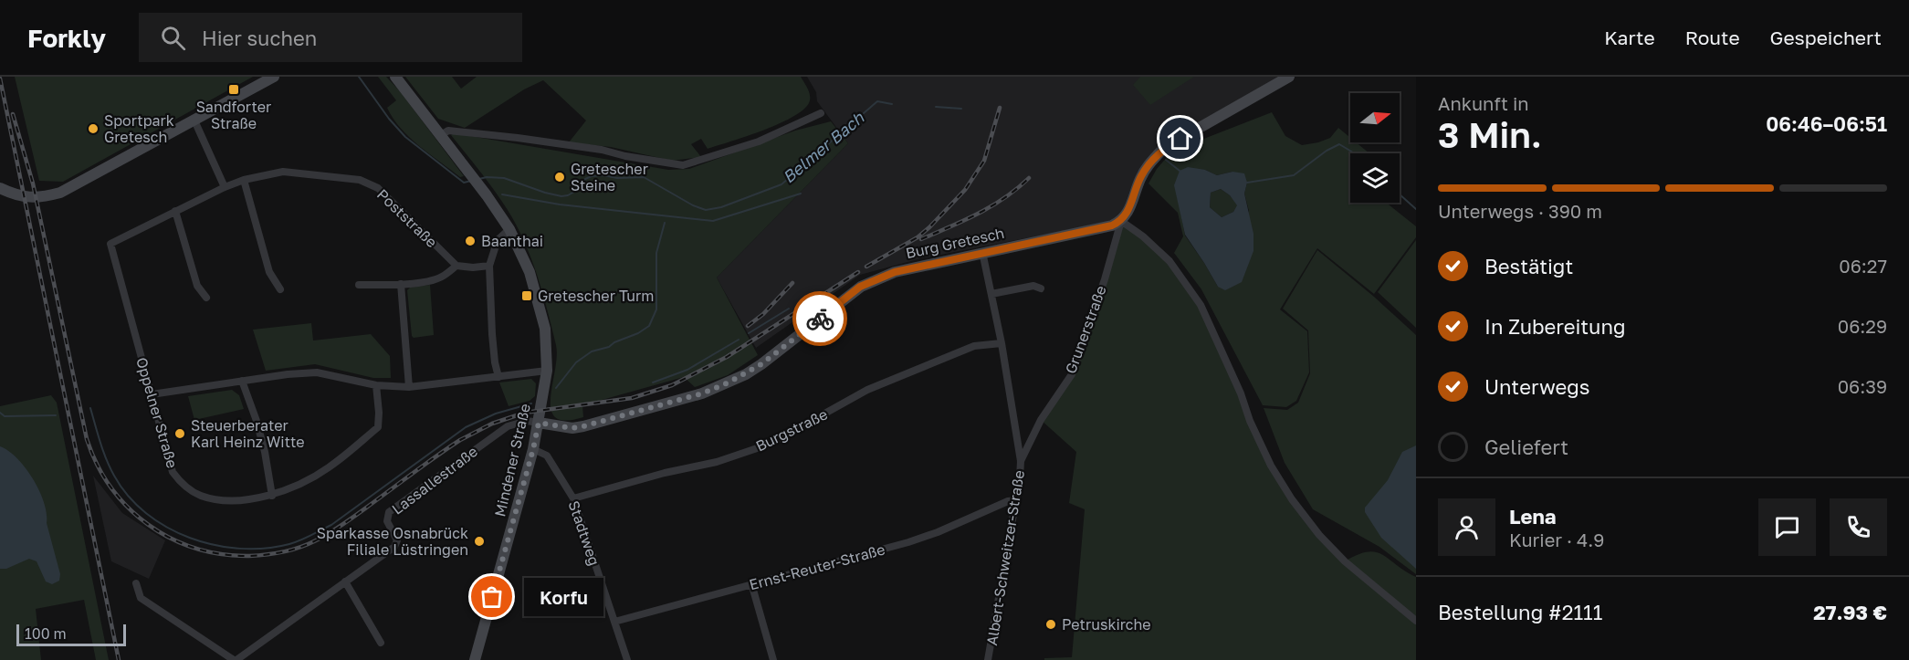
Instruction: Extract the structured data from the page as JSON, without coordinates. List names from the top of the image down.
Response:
{
  "streets": {
    "street": [
      "Poststraße",
      "Burg Gretesch",
      "Grunerstraße",
      "Oppelner Straße",
      "Burgstraße",
      "Mindener Straße",
      "Lassallestraße",
      "Stadtweg",
      "Albert-Schweitzer-Straße",
      "Ernst-Reuter-Straße"
    ]
  },
  "crossings": [
    ["Poststraße", "Oppelner Straße"],
    ["Burg Gretesch", "Grunerstraße"],
    ["Burg Gretesch", "Mindener Straße"],
    ["Burg Gretesch", "Lassallestraße"],
    ["Burg Gretesch", "Albert-Schweitzer-Straße"],
    ["Grunerstraße", "Albert-Schweitzer-Straße"],
    ["Burgstraße", "Stadtweg"],
    ["Burgstraße", "Albert-Schweitzer-Straße"],
    ["Mindener Straße", "Lassallestraße"],
    ["Mindener Straße", "Stadtweg"],
    ["Stadtweg", "Ernst-Reuter-Straße"],
    ["Albert-Schweitzer-Straße", "Ernst-Reuter-Straße"]
  ],
  "water": ["Belmer Bach"],
  "places": {
    "transit": ["Sandforter Straße", "Gretescher Turm"],
    "other": [
      "Sportpark Gretesch",
      "Gretescher Steine",
      "Baanthai",
      "Steuerberater Karl Heinz Witte",
      "Sparkasse Osnabrück Filiale Lüstringen",
      "Korfu",
      "Petruskirche"
    ]
  },
  "scale_bar": "100 m",
  "north": "right",
  "page": {
    "header": "Forkly",
    "search": "Hier suchen",
    "nav": ["Karte", "Route", "Gespeichert"],
    "heading": ["3 Min.", "Ankunft in", "06:46–06:51"],
    "panel": [
      "Lena",
      "Kurier · 4.9",
      "Bestellung #2111",
      "27.93 €"
    ],
    "bar": "Unterwegs · 390 m",
    "list": [
      ["Bestätigt", "06:27"],
      ["In Zubereitung", "06:29"],
      ["Unterwegs", "06:39"],
      "Geliefert"
    ],
    "bubble": "Korfu",
    "scale": "100 m"
  }
}
